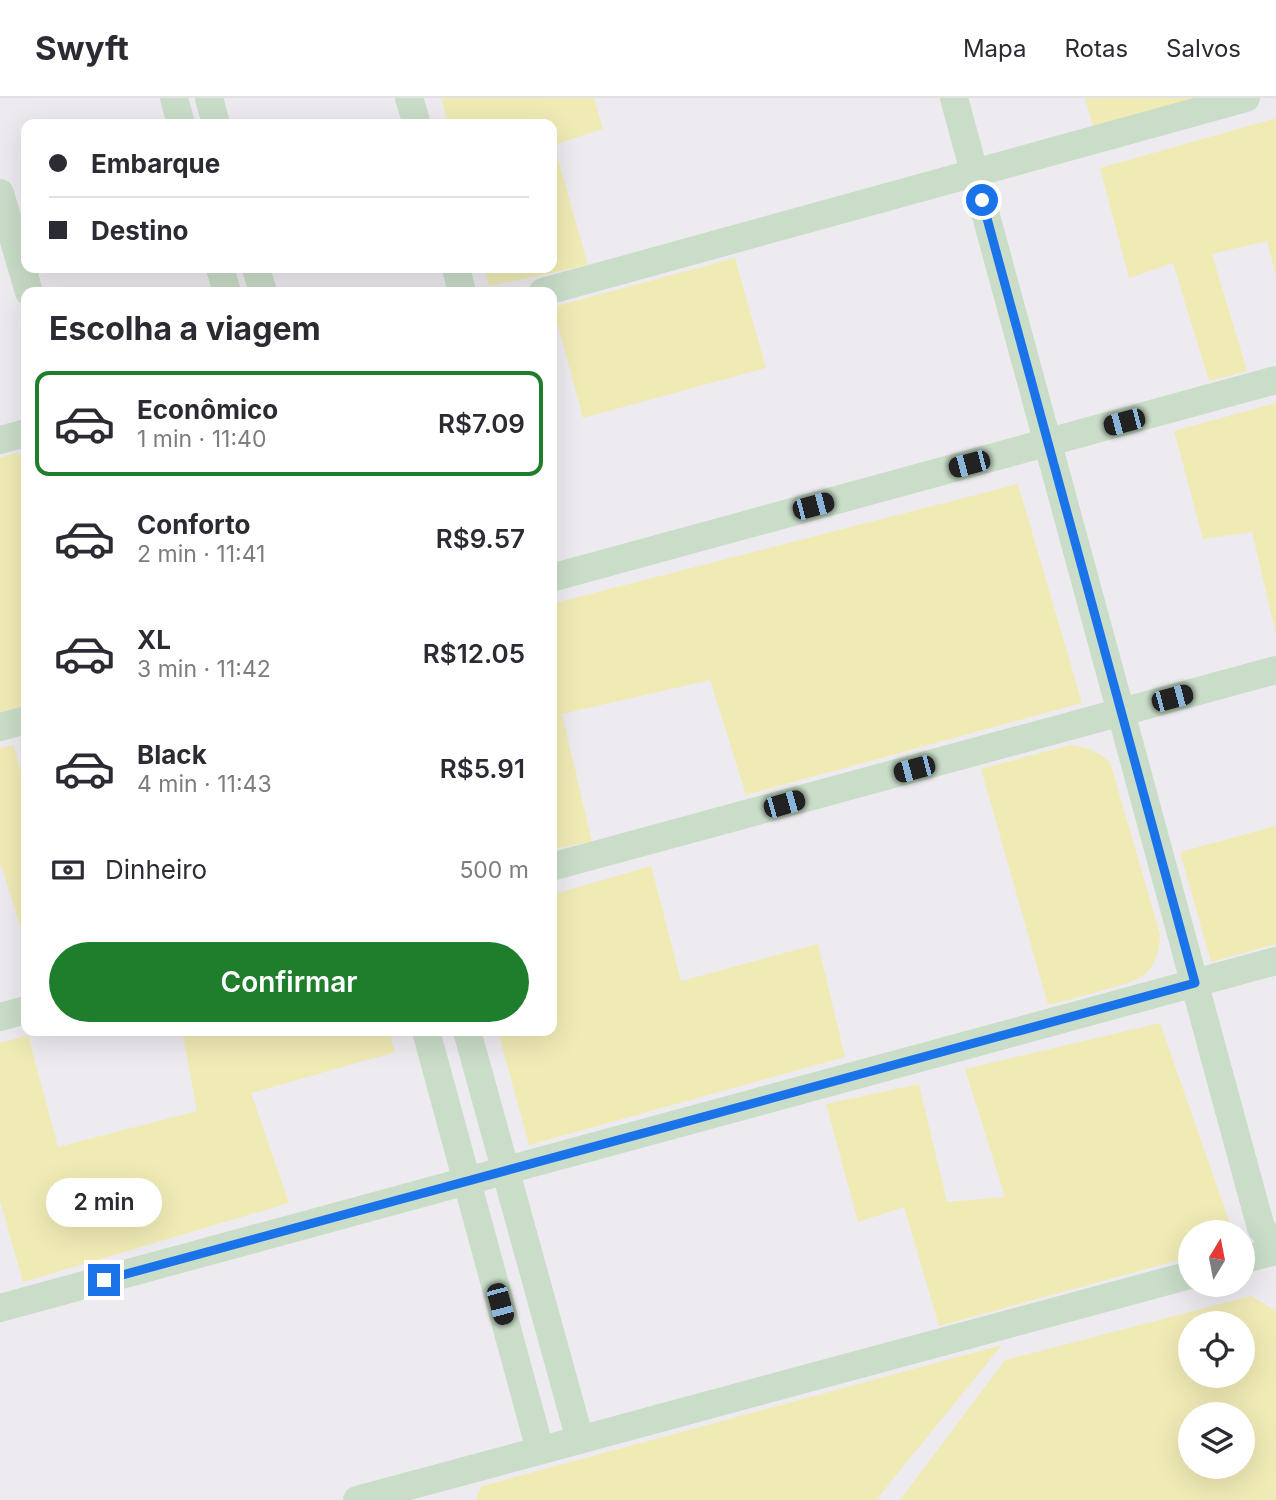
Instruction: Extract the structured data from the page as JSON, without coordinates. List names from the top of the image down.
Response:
{
  "north": "top",
  "page": {
    "header": "Swyft",
    "nav": ["Mapa", "Rotas", "Salvos"],
    "banner": ["Embarque", "Destino"],
    "heading": "Escolha a viagem",
    "list": [
      {
        "name": "Econômico",
        "note": "1 min · 11:40",
        "value": "R$7.09"
      },
      {
        "name": "Conforto",
        "note": "2 min · 11:41",
        "value": "R$9.57"
      },
      {
        "name": "XL",
        "note": "3 min · 11:42",
        "value": "R$12.05"
      },
      {
        "name": "Black",
        "note": "4 min · 11:43",
        "value": "R$5.91"
      }
    ],
    "pay": ["Dinheiro", "500 m"],
    "buttons": "Confirmar",
    "bubble": "2 min"
  }
}
